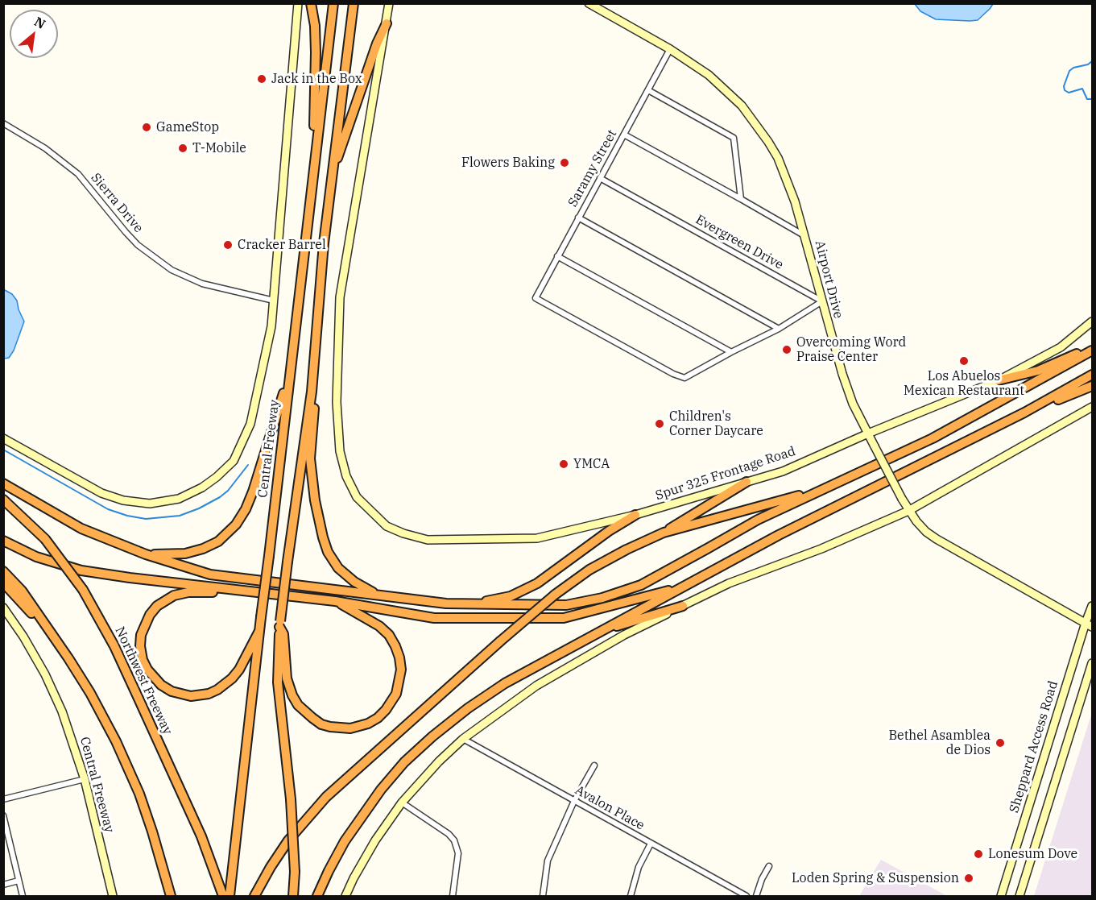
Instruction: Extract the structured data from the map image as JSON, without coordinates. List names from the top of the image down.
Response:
{
  "streets": {
    "highway": ["Central Freeway", "Northwest Freeway"],
    "main road": ["Airport Drive", "Spur 325 Frontage Road", "Sheppard Access Road"],
    "street": [
      "Saramy Street",
      "Sierra Drive",
      "Evergreen Drive",
      "Avalon Place"
    ]
  },
  "crossings": [
    ["Saramy Street", "Evergreen Drive"],
    ["Saramy Street", "Airport Drive"],
    ["Sierra Drive", "Central Freeway"],
    ["Evergreen Drive", "Airport Drive"],
    ["Airport Drive", "Spur 325 Frontage Road"],
    ["Airport Drive", "Sheppard Access Road"]
  ],
  "places": [
    "Jack in the Box",
    "GameStop",
    "T-Mobile",
    "Flowers Baking",
    "Cracker Barrel",
    "Overcoming Word Praise Center",
    "Los Abuelos Mexican Restaurant",
    "Children's Corner Daycare",
    "YMCA",
    "Bethel Asamblea de Dios",
    "Lonesum Dove",
    "Loden Spring & Suspension"
  ],
  "north": "top right"
}
